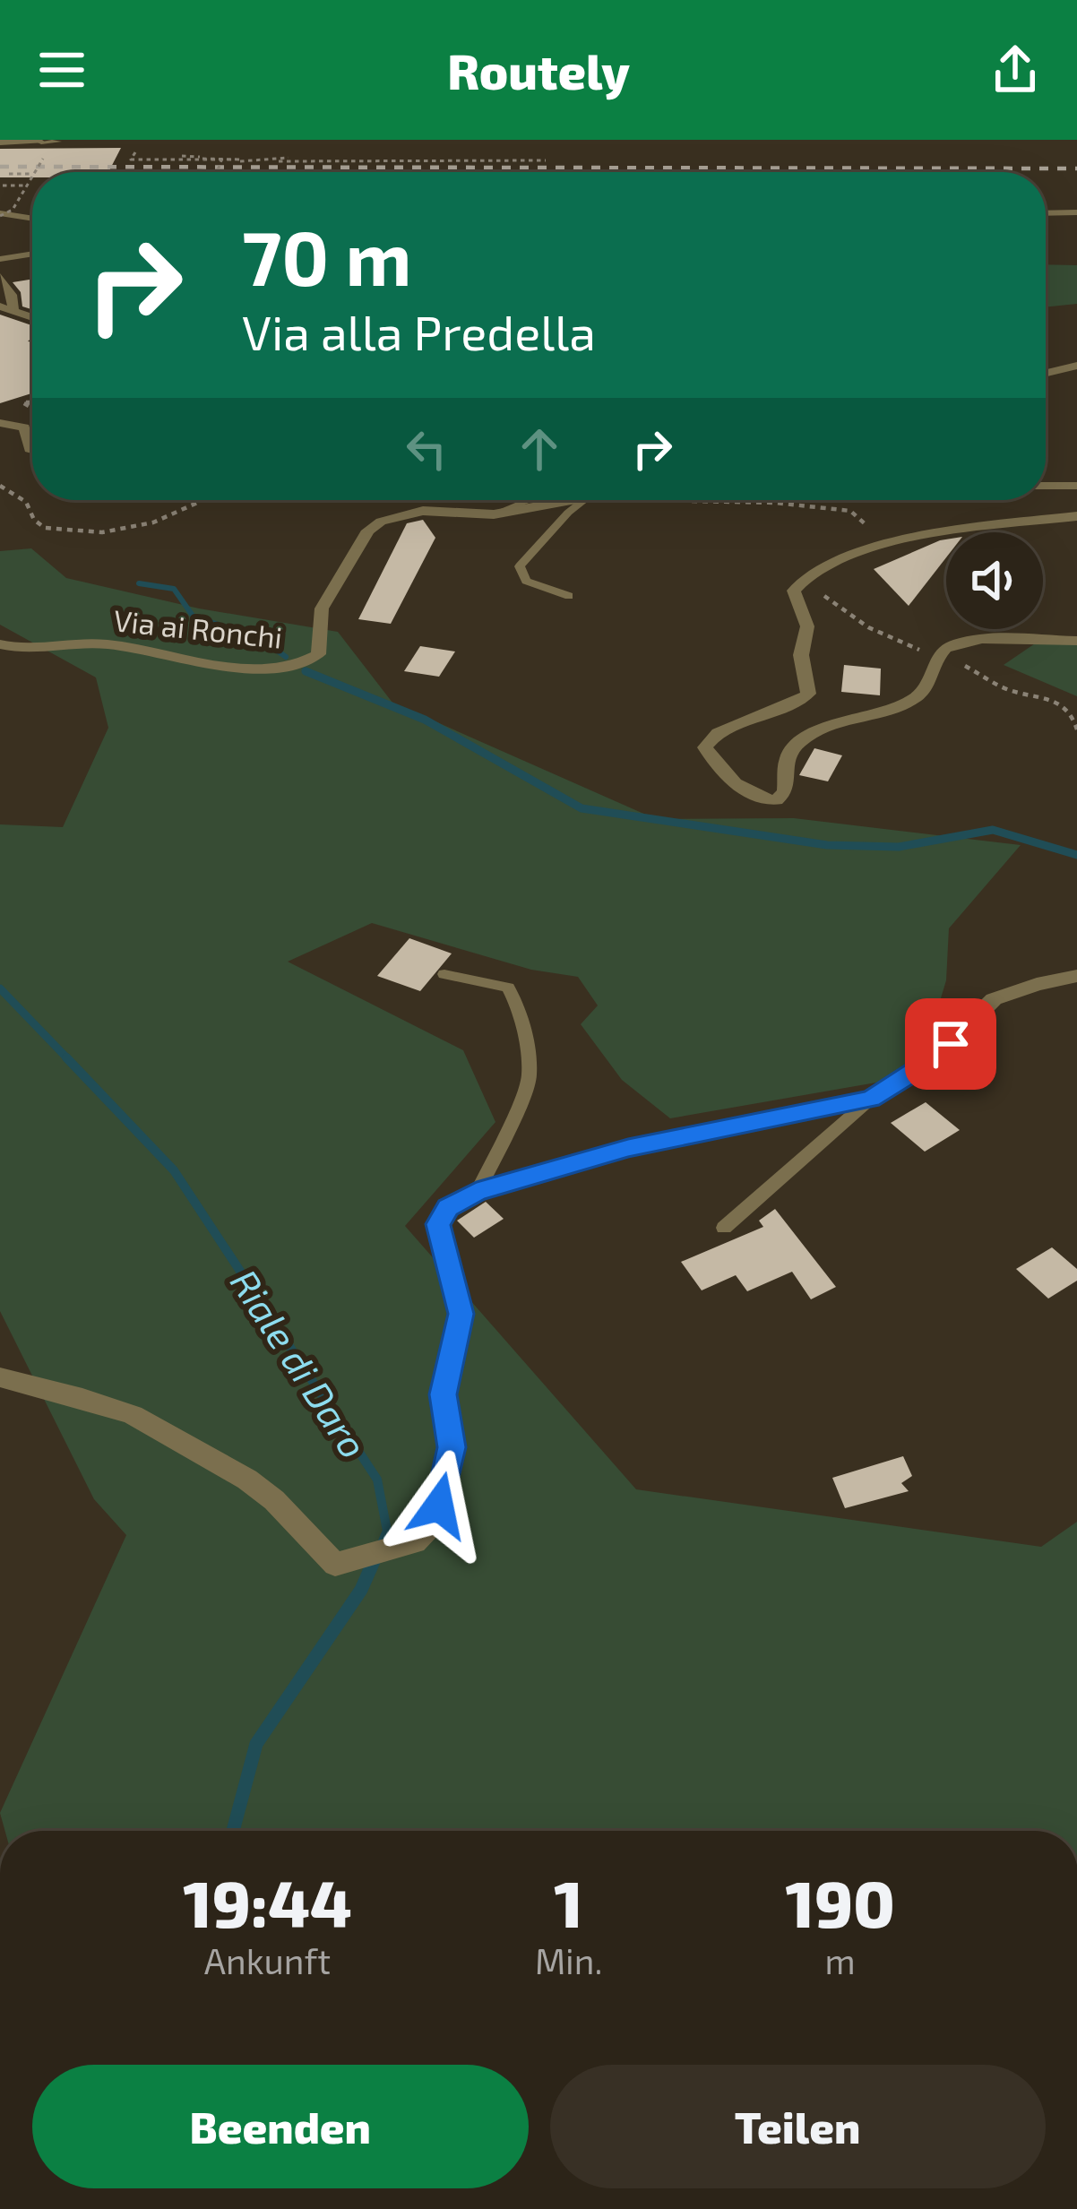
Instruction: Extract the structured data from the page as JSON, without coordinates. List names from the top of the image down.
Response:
{
  "streets": {
    "street": ["Via ai Ronchi"]
  },
  "water": ["Riale di Daro"],
  "page": {
    "header": "Routely",
    "turn": ["70 m", "Via alla Predella"],
    "eta": [
      "19:44",
      "Ankunft",
      "1",
      "Min.",
      "190",
      "m"
    ],
    "buttons": ["Beenden", "Teilen"]
  }
}
